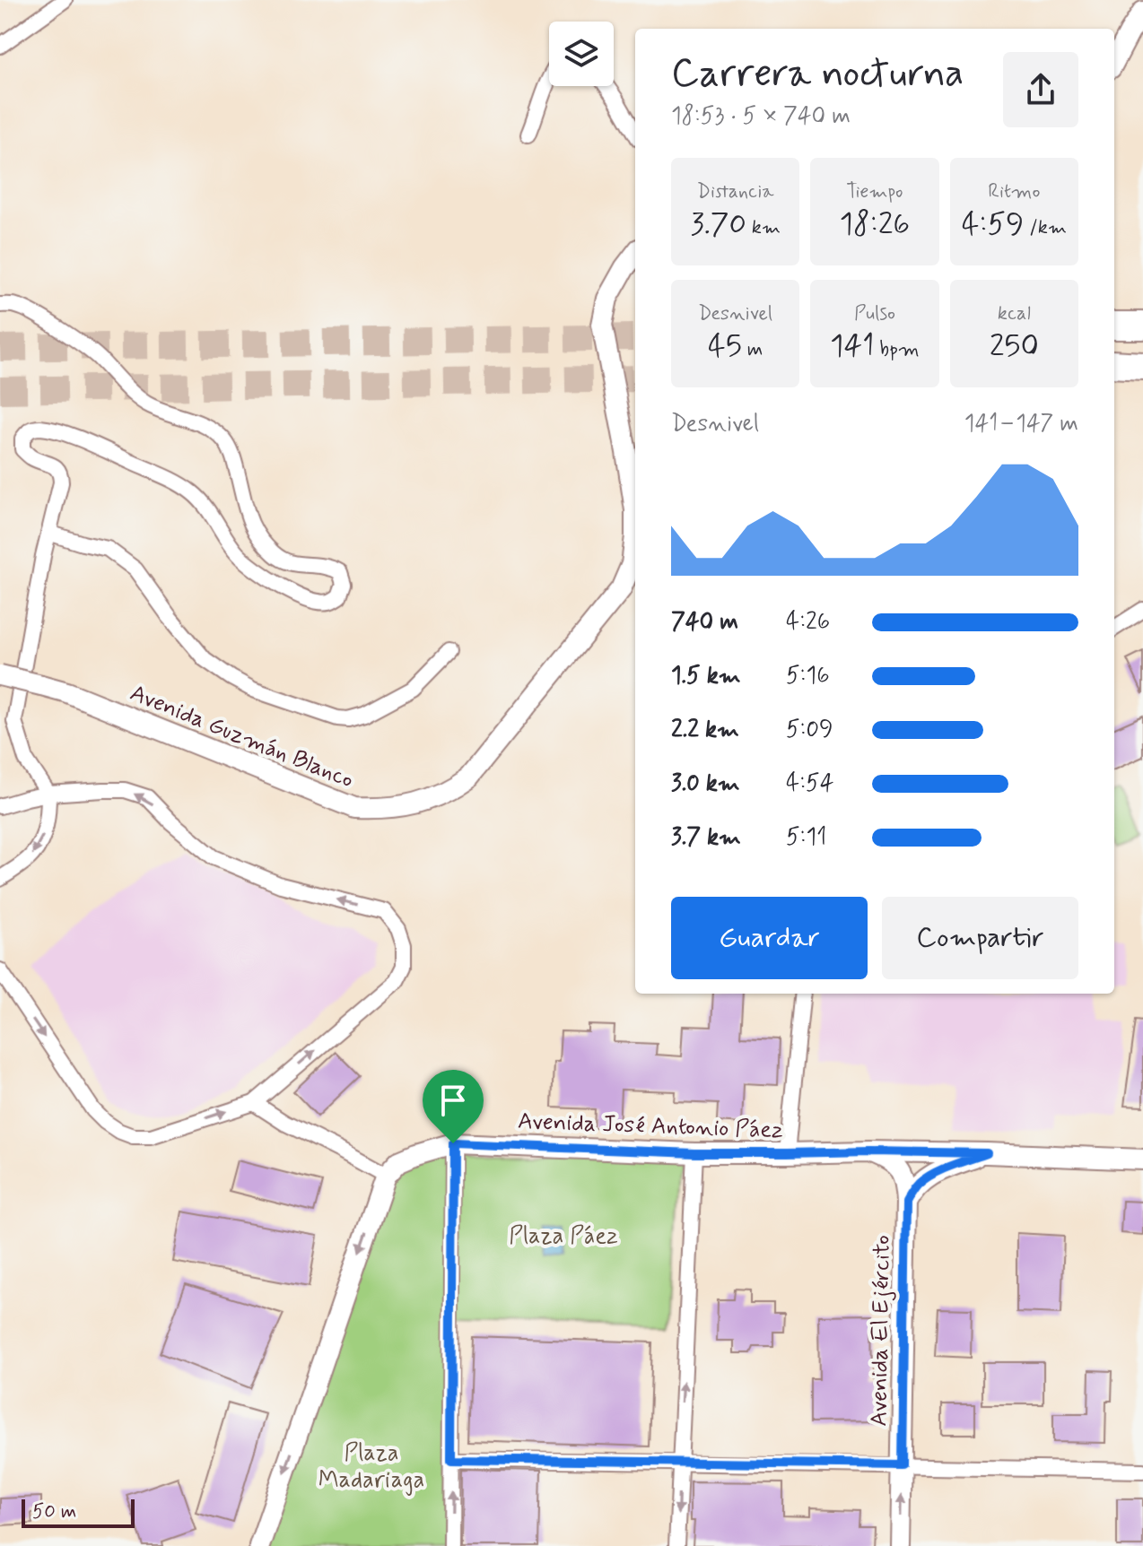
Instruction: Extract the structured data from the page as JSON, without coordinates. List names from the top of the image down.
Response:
{
  "streets": {
    "main road": ["Avenida Guzmán Blanco", "Avenida José Antonio Páez", "Avenida El Ejército"]
  },
  "crossings": [
    ["Avenida José Antonio Páez", "Avenida El Ejército"]
  ],
  "parks": ["Plaza Páez", "Plaza Madariaga"],
  "scale_bar": "50 m",
  "page": {
    "heading": ["Carrera nocturna", "18:53 · 5 × 740 m"],
    "stats": [
      ["Distancia", "3.70 km"],
      ["Tiempo", "18:26"],
      ["Ritmo", "4:59 /km"],
      ["Desnivel", "45 m"],
      ["Pulso", "141 bpm"],
      ["kcal", "250"]
    ],
    "chart": ["Desnivel", "141–147 m"],
    "list": [
      {
        "name": "740 m",
        "note": "4:26"
      },
      {
        "name": "1.5 km",
        "note": "5:16"
      },
      {
        "name": "2.2 km",
        "note": "5:09"
      },
      {
        "name": "3.0 km",
        "note": "4:54"
      },
      {
        "name": "3.7 km",
        "note": "5:11"
      }
    ],
    "buttons": ["Guardar", "Compartir"],
    "scale": "50 m"
  }
}
